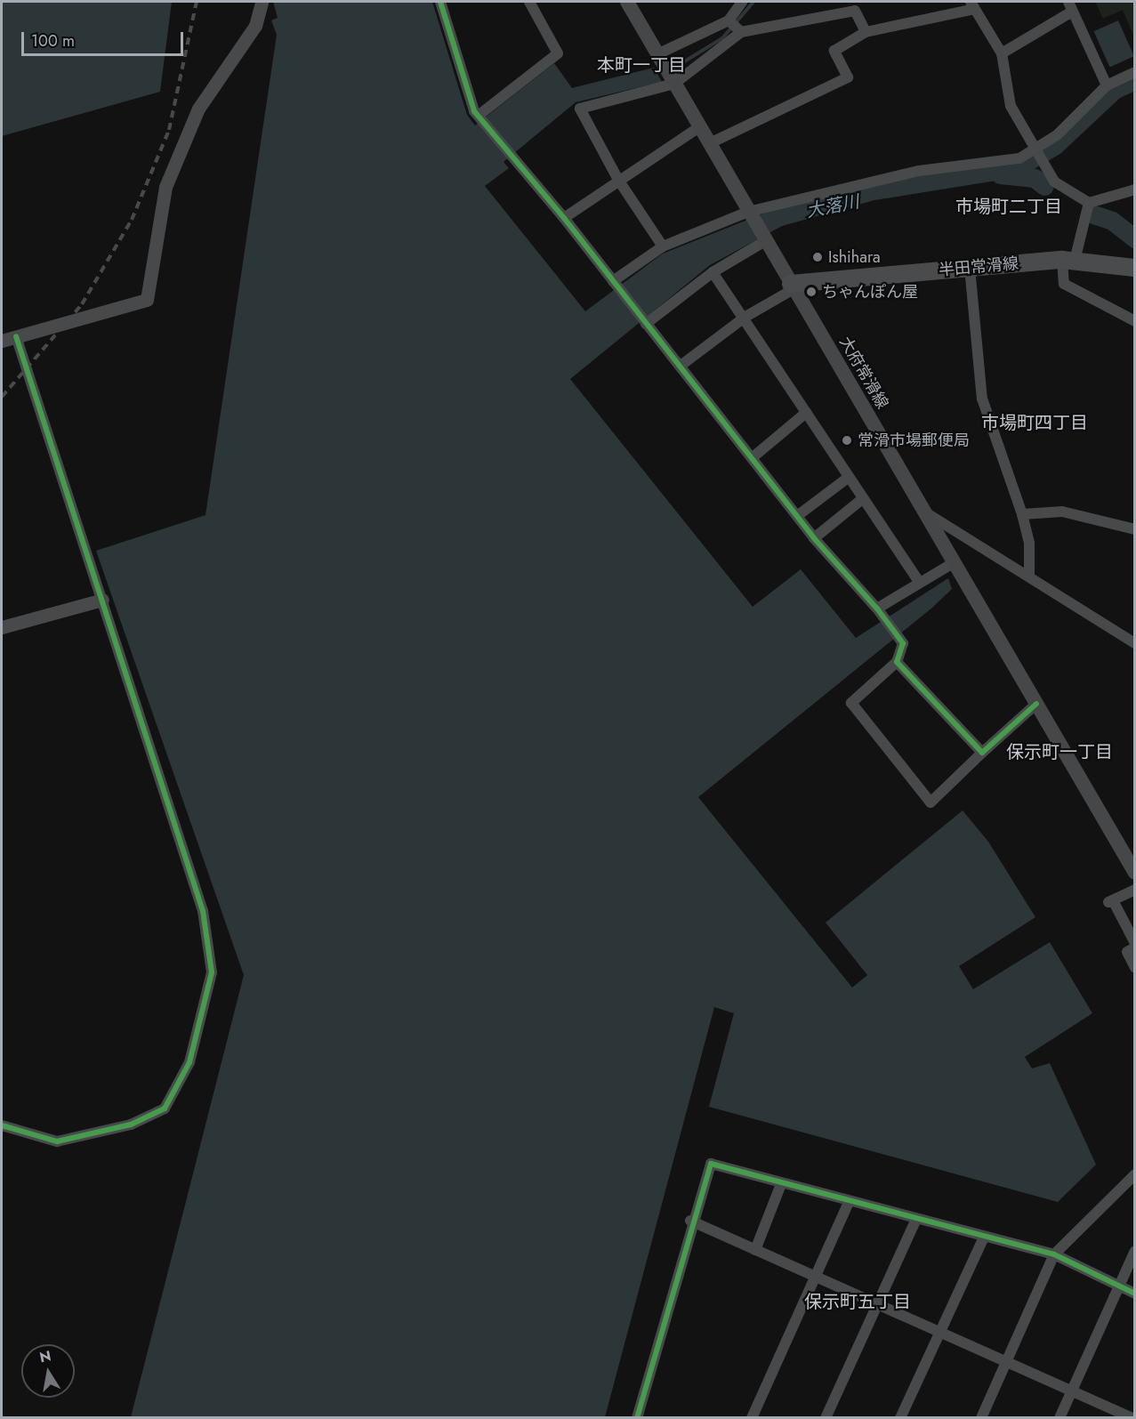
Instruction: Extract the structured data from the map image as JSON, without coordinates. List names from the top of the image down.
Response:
{
  "streets": {
    "main road": ["半田常滑線", "大府常滑線"]
  },
  "crossings": [
    ["半田常滑線", "大府常滑線"]
  ],
  "districts": [
    "本町一丁目",
    "市場町二丁目",
    "市場町四丁目",
    "保示町一丁目",
    "保示町五丁目"
  ],
  "water": ["大落川"],
  "places": ["Ishihara", "ちゃんぽん屋", "常滑市場郵便局"],
  "scale_bar": "100 m",
  "north": "top"
}
